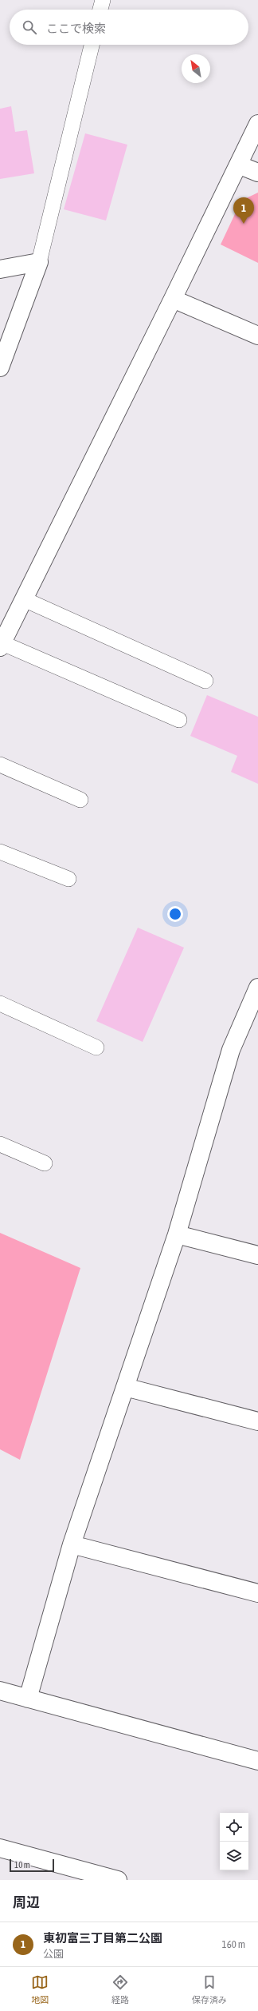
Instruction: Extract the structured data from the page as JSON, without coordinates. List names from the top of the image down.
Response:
{
  "scale_bar": "10 m",
  "north": "top left",
  "page": {
    "search": "ここで検索",
    "pins": "1",
    "scale": "10 m",
    "heading": "周辺",
    "list": [
      {
        "mark": "1",
        "name": "東初富三丁目第二公園",
        "note": "公園",
        "value": "160 m"
      }
    ],
    "nav": ["地図", "経路", "保存済み"]
  }
}
